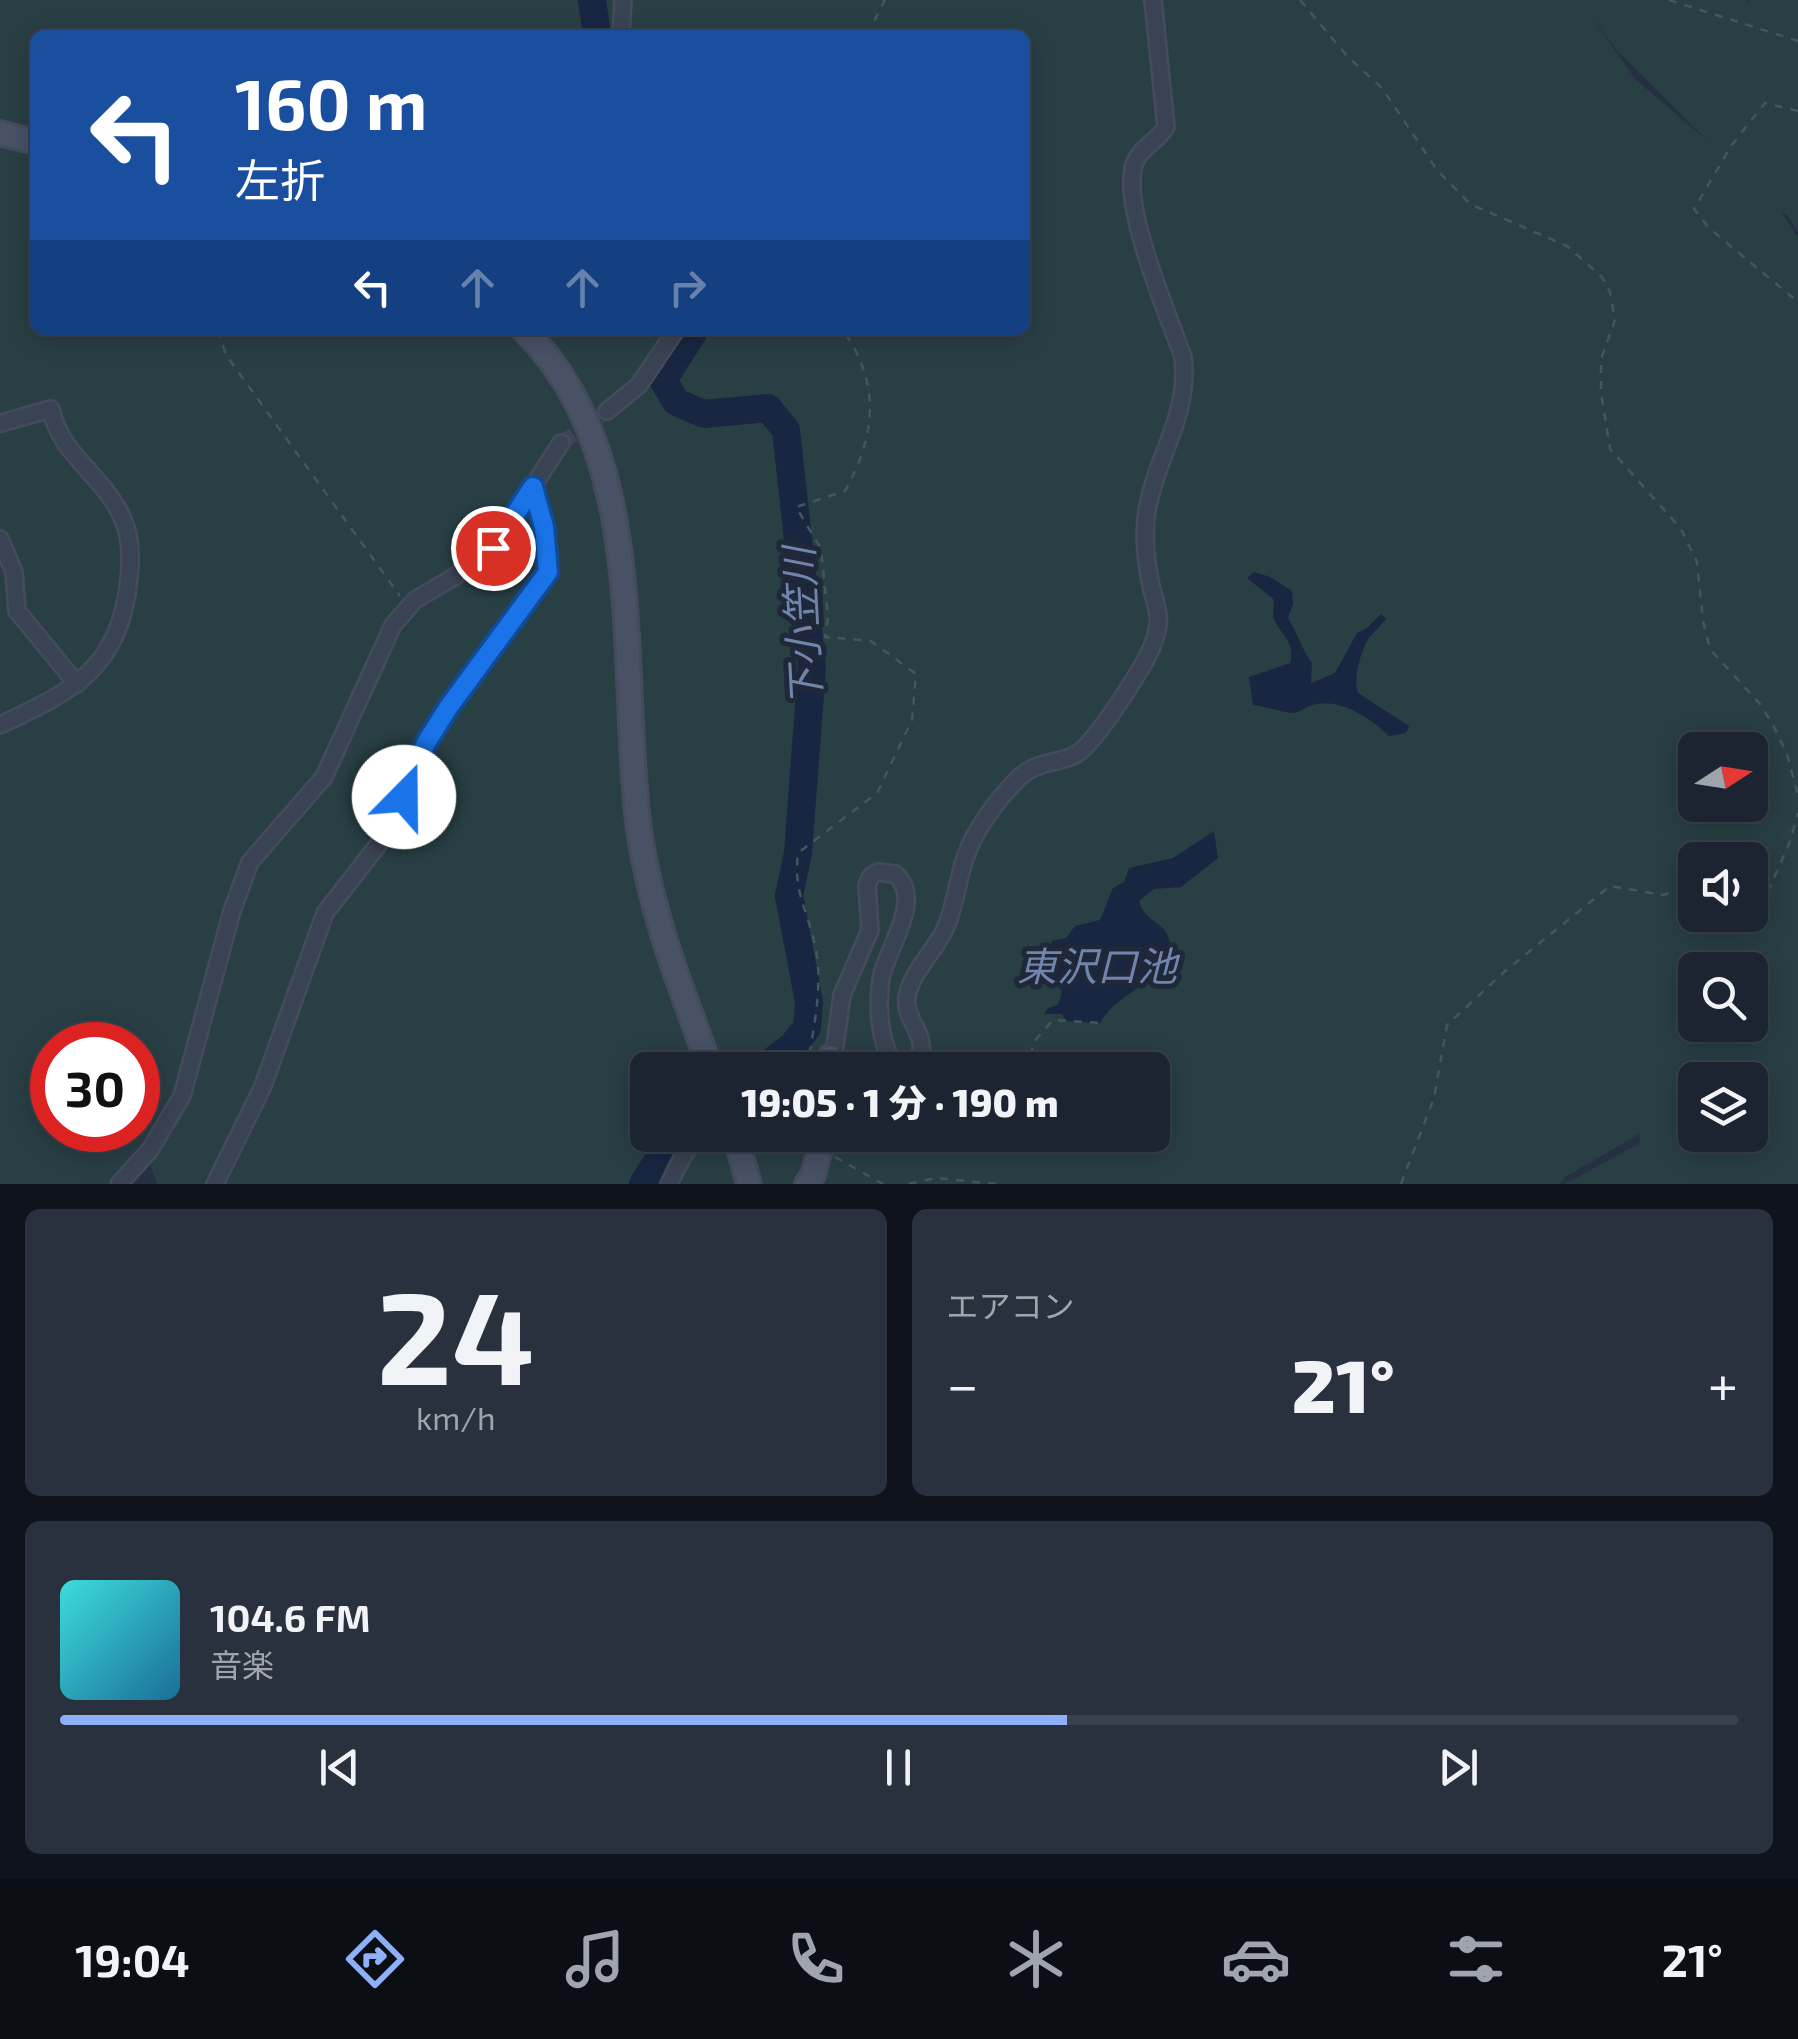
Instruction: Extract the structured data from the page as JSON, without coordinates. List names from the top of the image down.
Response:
{
  "water": ["下小笠川", "東沢口池"],
  "north": "right",
  "page": {
    "turn": ["160 m", "左折"],
    "limit": "30",
    "trip": "19:05 · 1 分 · 190 m",
    "tile": [
      ["24", "km/h"],
      "エアコン"
    ],
    "heat": ["−", "21°", "+"],
    "song": ["104.6 FM", "音楽"],
    "tabs": ["19:04", "21°"]
  }
}
